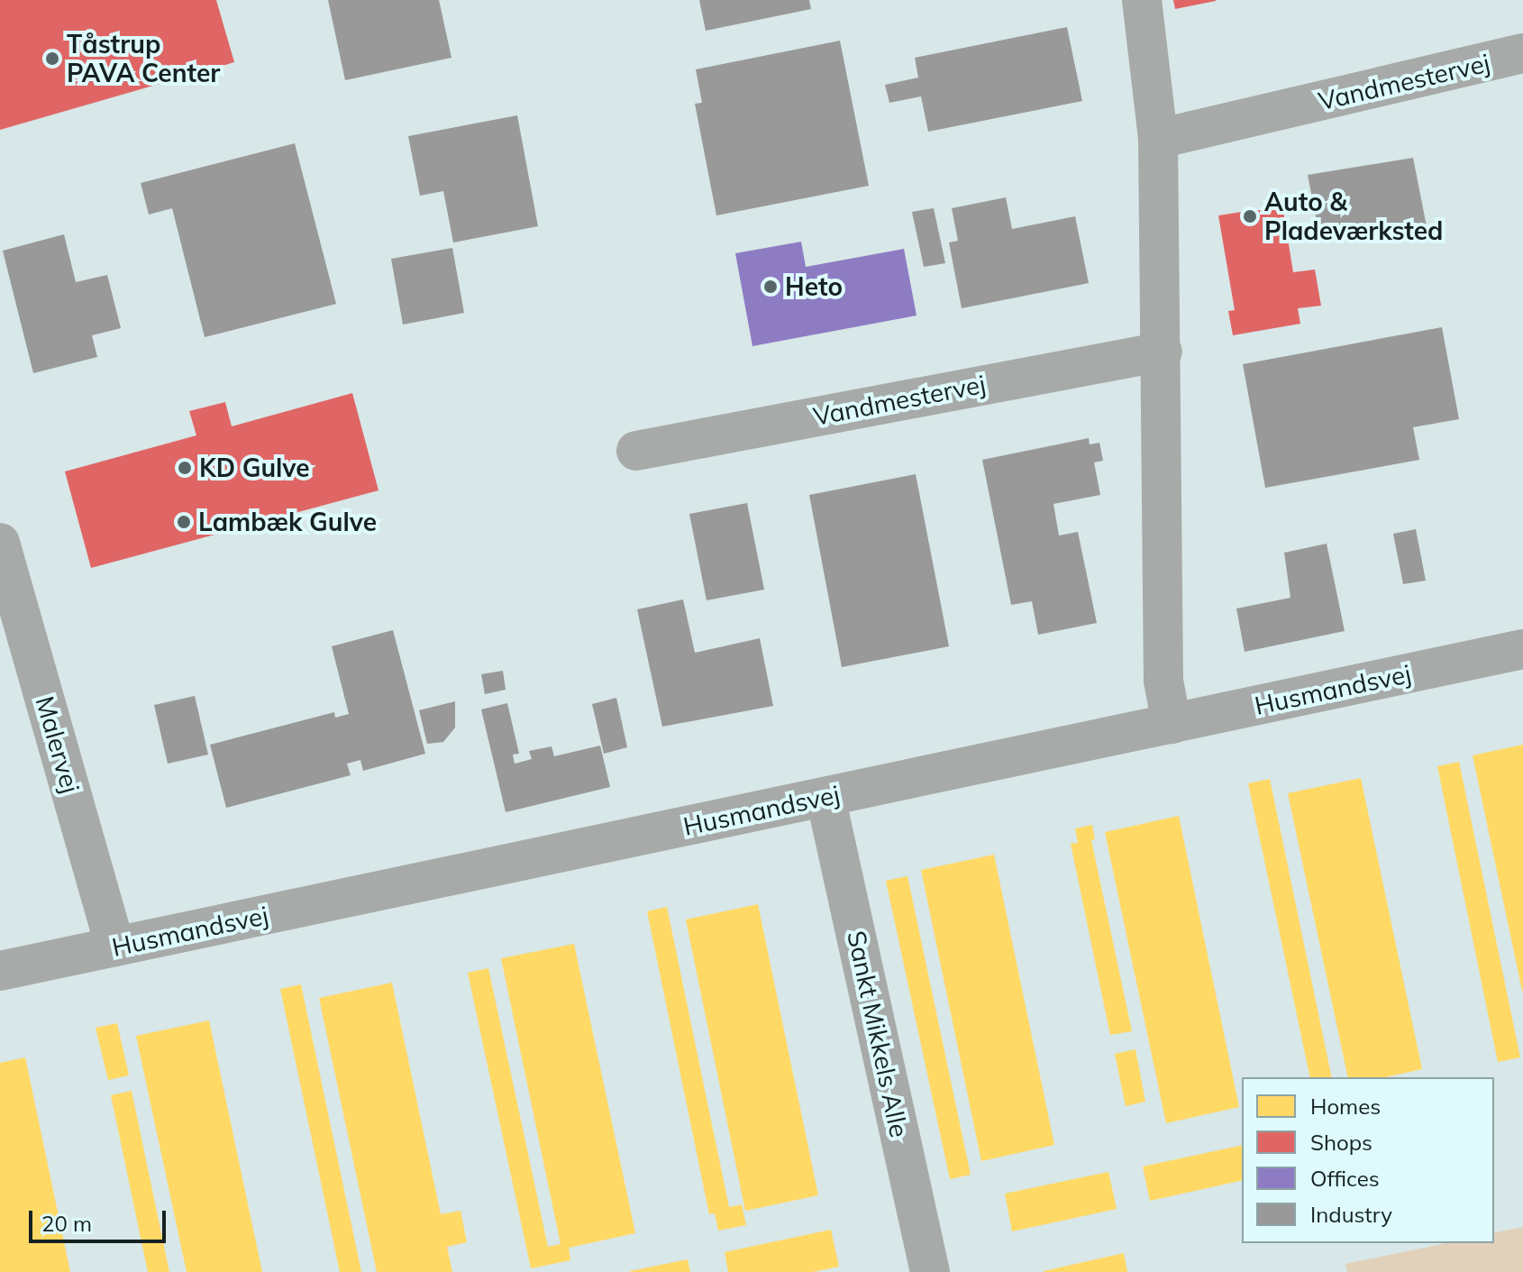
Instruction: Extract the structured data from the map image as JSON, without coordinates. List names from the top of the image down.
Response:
{
  "streets": {
    "street": [
      "Vandmestervej",
      "Husmandsvej",
      "Malervej",
      "Sankt Mikkels Alle"
    ]
  },
  "crossings": [
    ["Husmandsvej", "Malervej"],
    ["Husmandsvej", "Sankt Mikkels Alle"]
  ],
  "places": [
    "Tåstrup PAVA Center",
    "Auto & Pladeværksted",
    "Heto",
    "KD Gulve",
    "Lambæk Gulve"
  ],
  "legend": [
    "Homes",
    "Shops",
    "Offices",
    "Industry"
  ],
  "scale_bar": "20 m"
}
